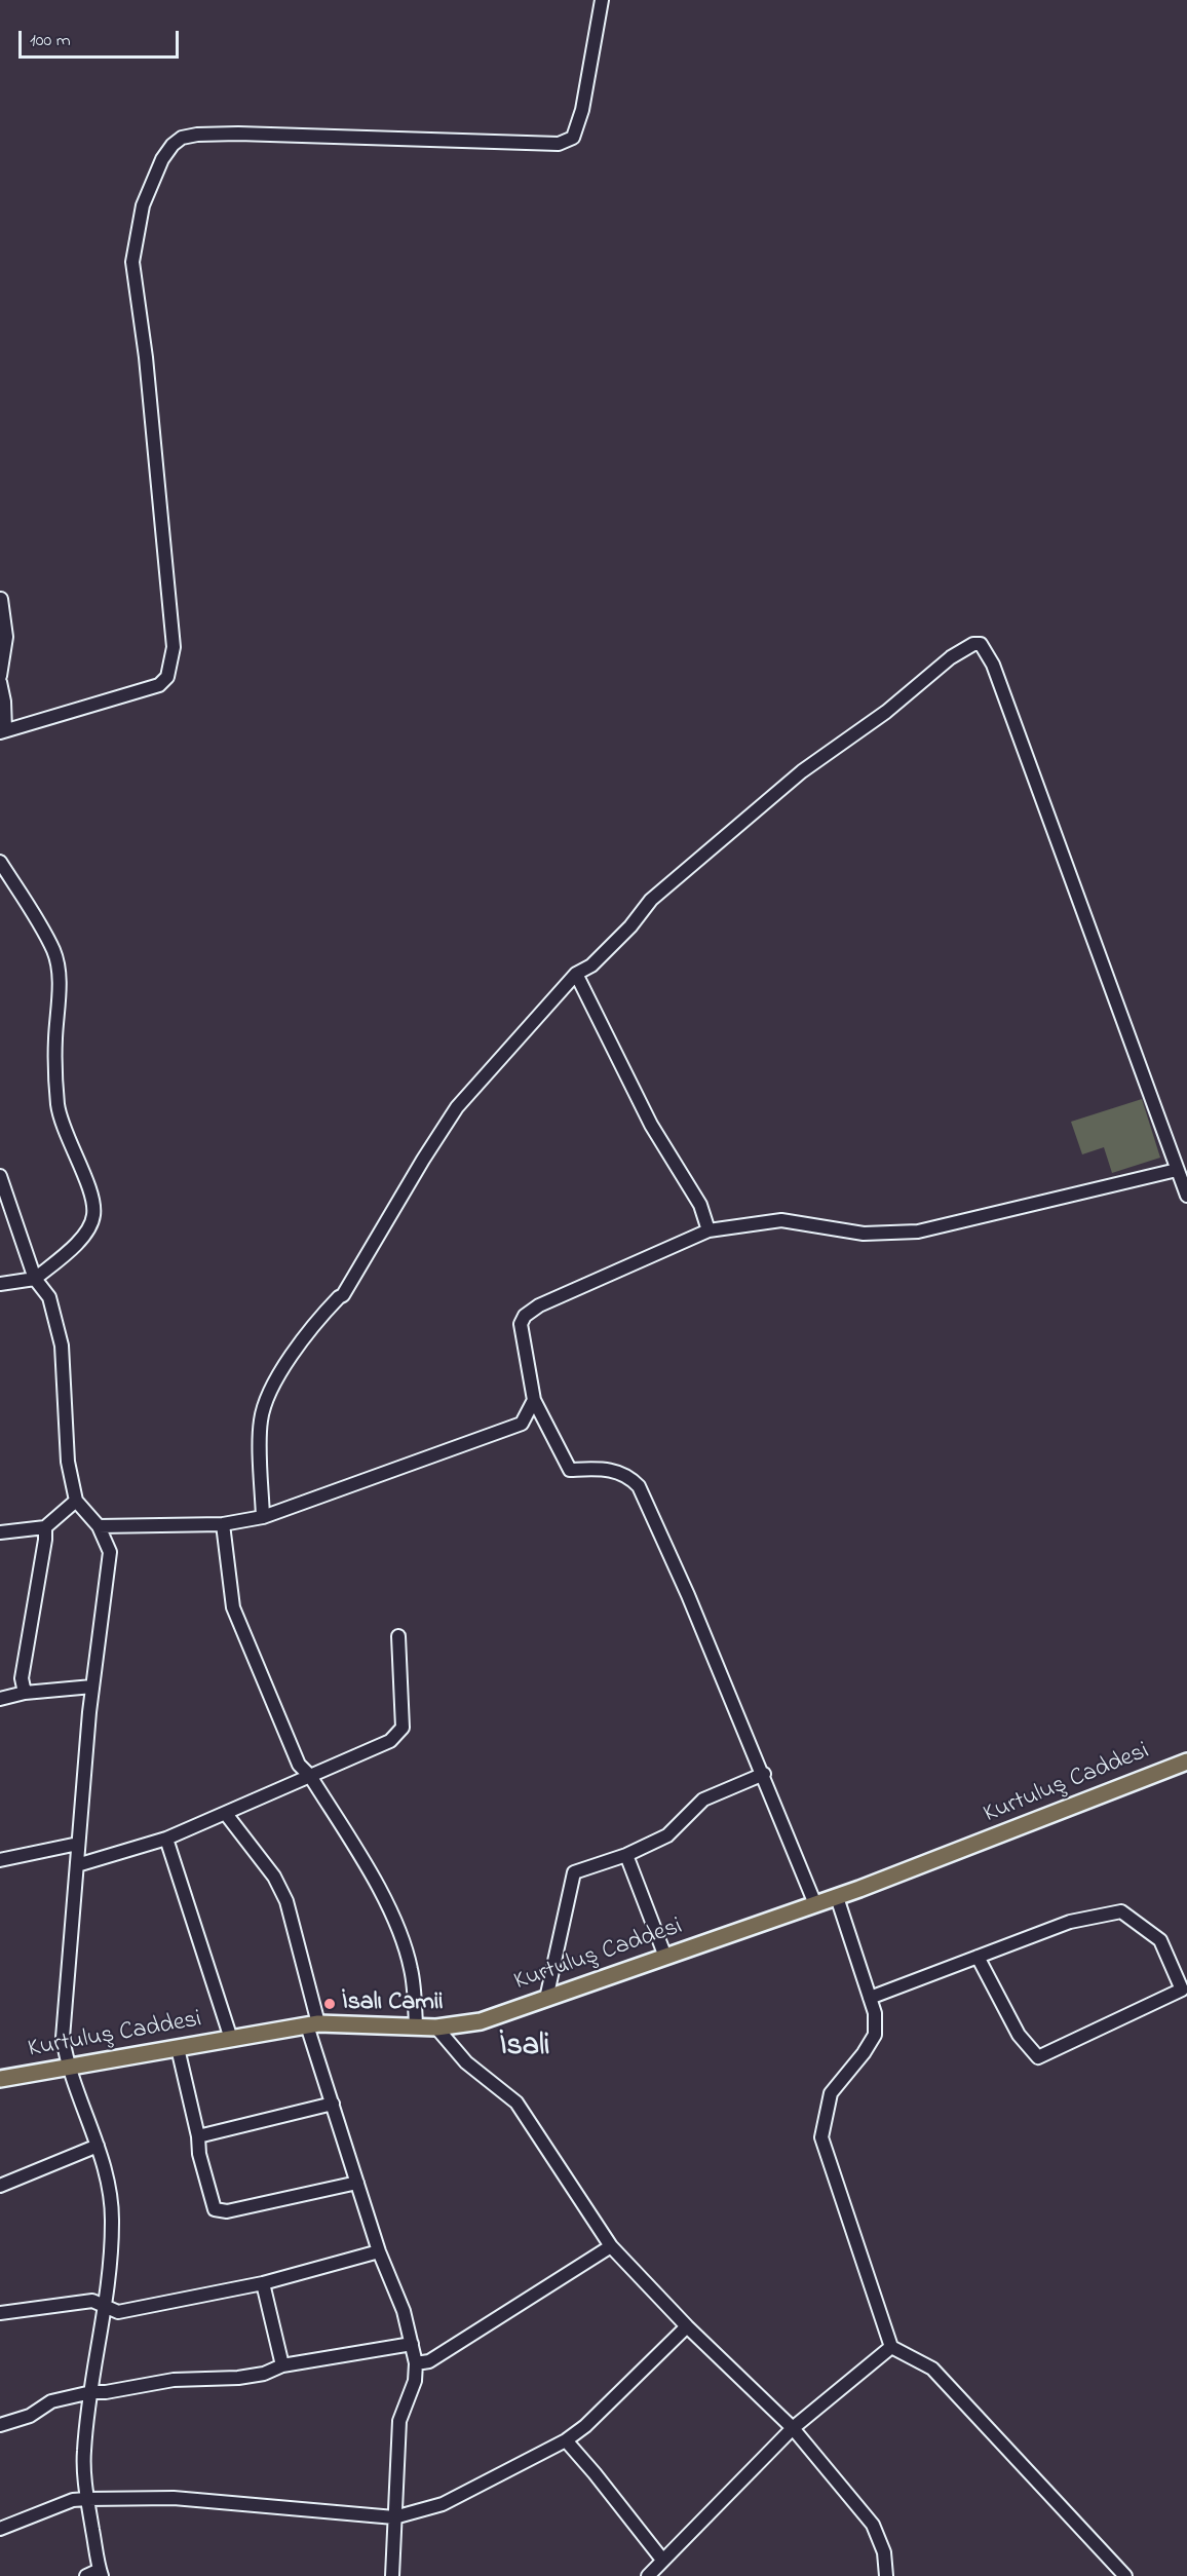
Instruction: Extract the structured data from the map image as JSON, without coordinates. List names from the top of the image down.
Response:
{
  "streets": {
    "main road": ["Kurtuluş Caddesi"]
  },
  "districts": ["İsali"],
  "places": ["İsalı Camii"],
  "scale_bar": "100 m"
}
